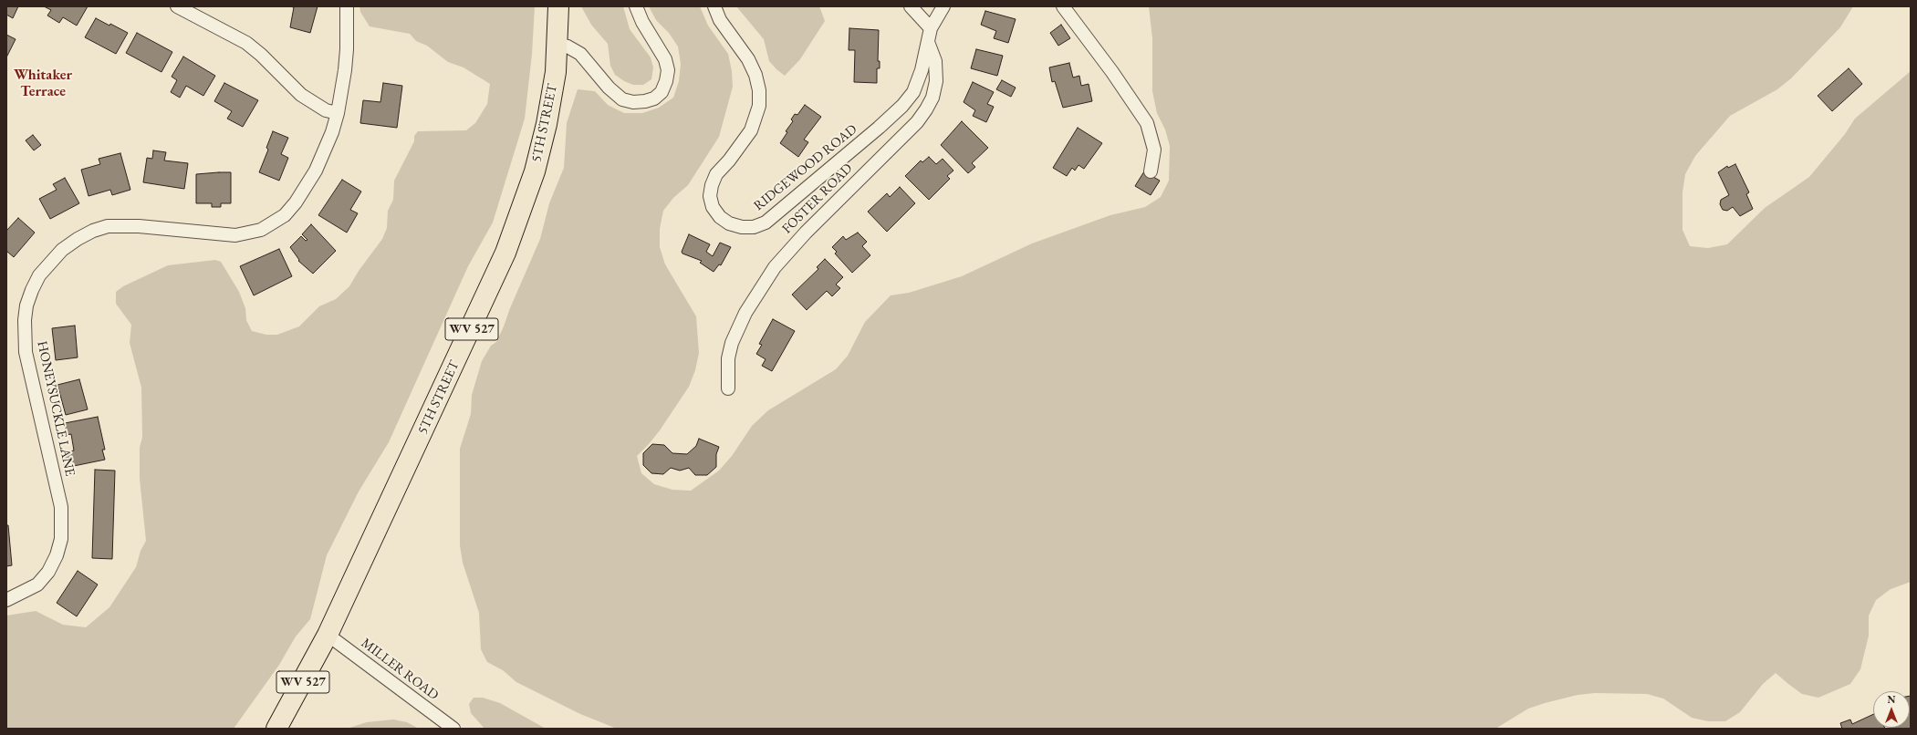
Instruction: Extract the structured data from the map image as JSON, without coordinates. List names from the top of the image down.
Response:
{
  "streets": {
    "main road": ["5TH STREET", "WV 527"],
    "street": [
      "RIDGEWOOD ROAD",
      "FOSTER ROAD",
      "HONEYSUCKLE LANE",
      "MILLER ROAD"
    ]
  },
  "crossings": [
    ["5TH STREET", "MILLER ROAD"],
    ["RIDGEWOOD ROAD", "FOSTER ROAD"]
  ],
  "districts": ["Whitaker Terrace"],
  "north": "top"
}
